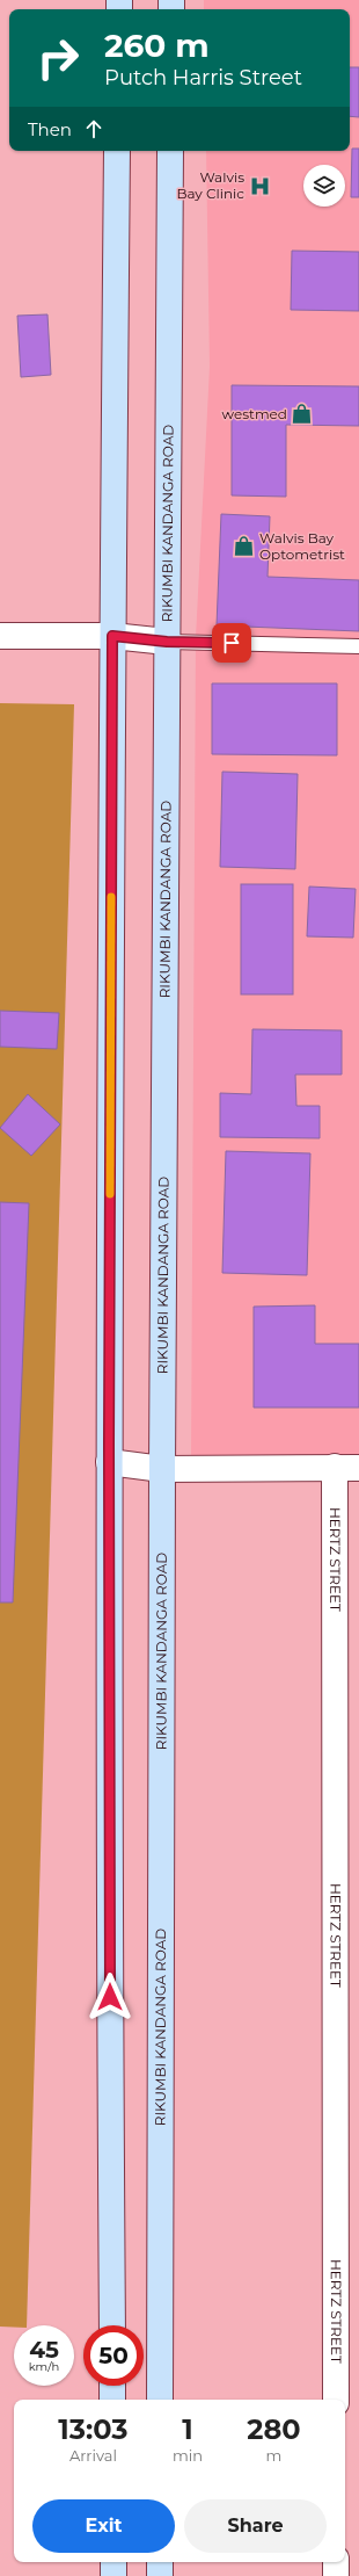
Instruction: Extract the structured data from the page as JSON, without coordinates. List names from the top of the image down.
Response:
{
  "streets": {
    "main road": ["RIKUMBI KANDANGA ROAD"],
    "street": ["HERTZ STREET"]
  },
  "places": {
    "hospital": ["Walvis Bay Clinic"],
    "shop": ["westmed", "Walvis Bay Optometrist"]
  },
  "page": {
    "turn": ["260 m", "Putch Harris Street"],
    "then": "Then",
    "speed": "45 km/h",
    "limit": "50",
    "eta": [
      "13:03",
      "Arrival",
      "1",
      "min",
      "280",
      "m"
    ],
    "buttons": ["Exit", "Share"]
  }
}
